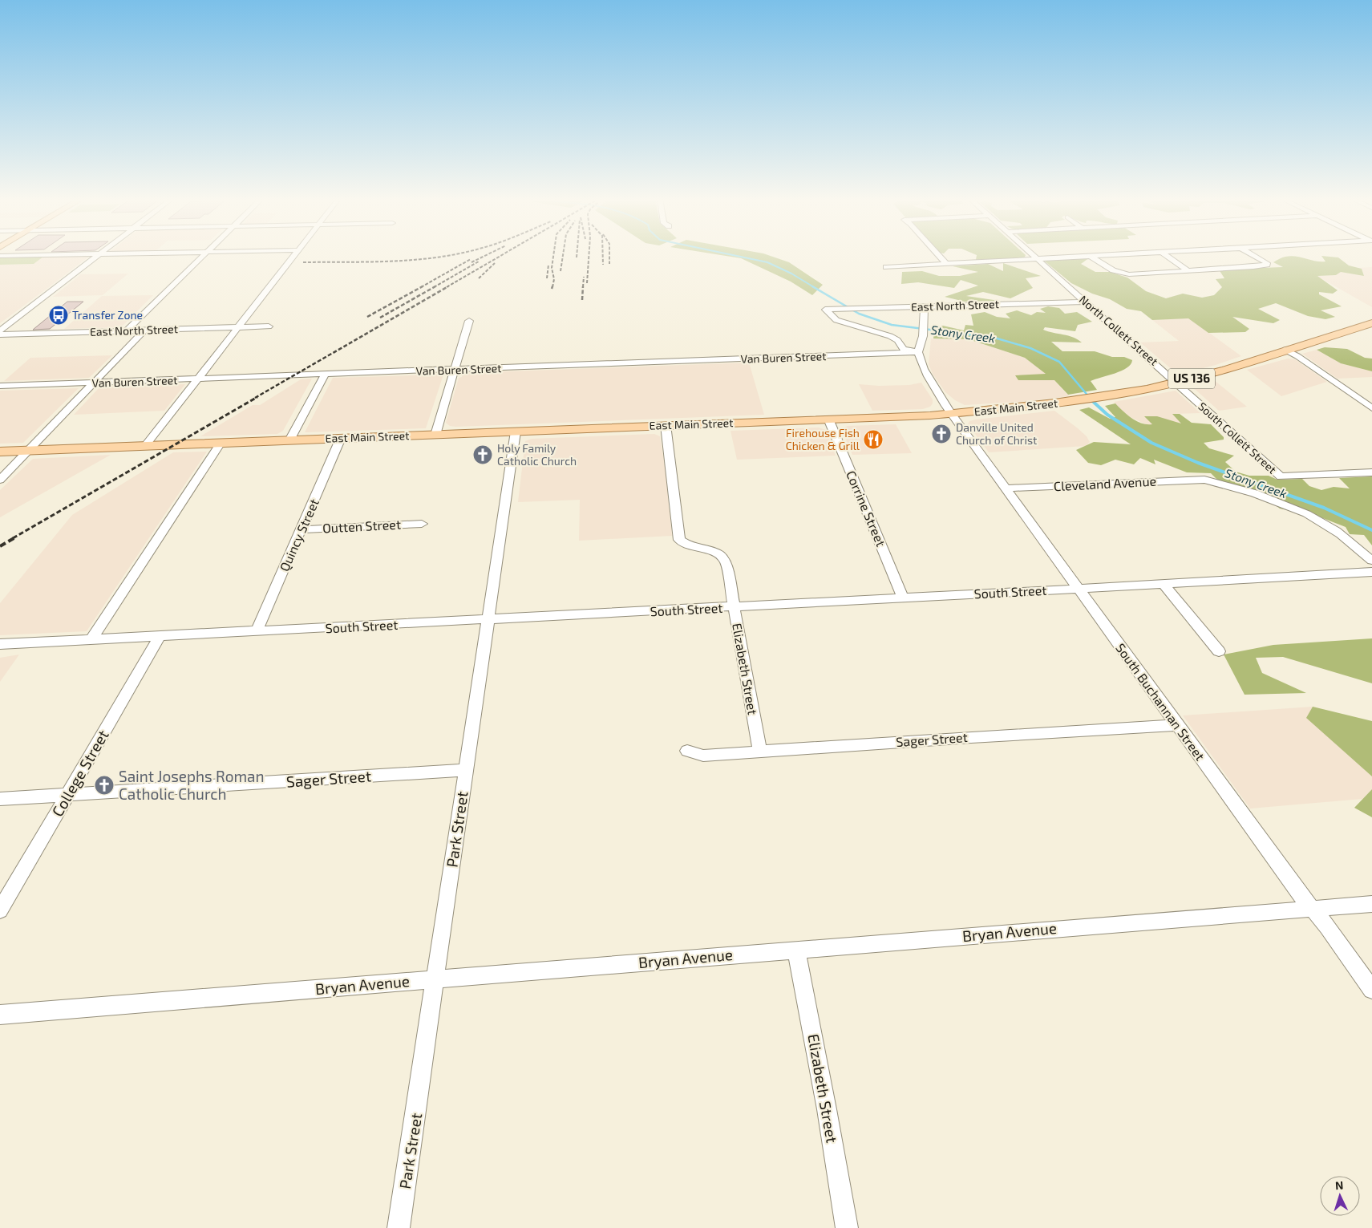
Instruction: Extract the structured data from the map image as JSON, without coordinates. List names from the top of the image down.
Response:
{
  "streets": {
    "main road": ["US 136", "East Main Street"],
    "street": [
      "East North Street",
      "North Collett Street",
      "Van Buren Street",
      "South Collett Street",
      "Cleveland Avenue",
      "Corrine Street",
      "Outten Street",
      "Quincy Street",
      "South Street",
      "Elizabeth Street",
      "South Buchannan Street",
      "Sager Street",
      "College Street",
      "Park Street",
      "Bryan Avenue"
    ]
  },
  "crossings": [
    ["East North Street", "North Collett Street"],
    ["East North Street", "Van Buren Street"],
    ["East North Street", "South Buchannan Street"],
    ["North Collett Street", "East Main Street"],
    ["North Collett Street", "South Collett Street"],
    ["Van Buren Street", "South Buchannan Street"],
    ["East Main Street", "South Collett Street"],
    ["East Main Street", "Corrine Street"],
    ["East Main Street", "Quincy Street"],
    ["East Main Street", "Elizabeth Street"],
    ["East Main Street", "South Buchannan Street"],
    ["East Main Street", "Park Street"],
    ["Cleveland Avenue", "South Buchannan Street"],
    ["Corrine Street", "South Street"],
    ["Outten Street", "Quincy Street"],
    ["Quincy Street", "South Street"],
    ["South Street", "Elizabeth Street"],
    ["South Street", "South Buchannan Street"],
    ["South Street", "College Street"],
    ["South Street", "Park Street"],
    ["Elizabeth Street", "Sager Street"],
    ["Elizabeth Street", "Bryan Avenue"],
    ["South Buchannan Street", "Sager Street"],
    ["South Buchannan Street", "Bryan Avenue"],
    ["Sager Street", "College Street"],
    ["Sager Street", "Park Street"],
    ["Park Street", "Bryan Avenue"]
  ],
  "water": ["Stony Creek"],
  "places": {
    "bus stop": ["Transfer Zone"],
    "church": ["Danville United Church of Christ", "Holy Family Catholic Church", "Saint Josephs Roman Catholic Church"],
    "restaurant": ["Firehouse Fish Chicken & Grill"]
  },
  "north": "top"
}
